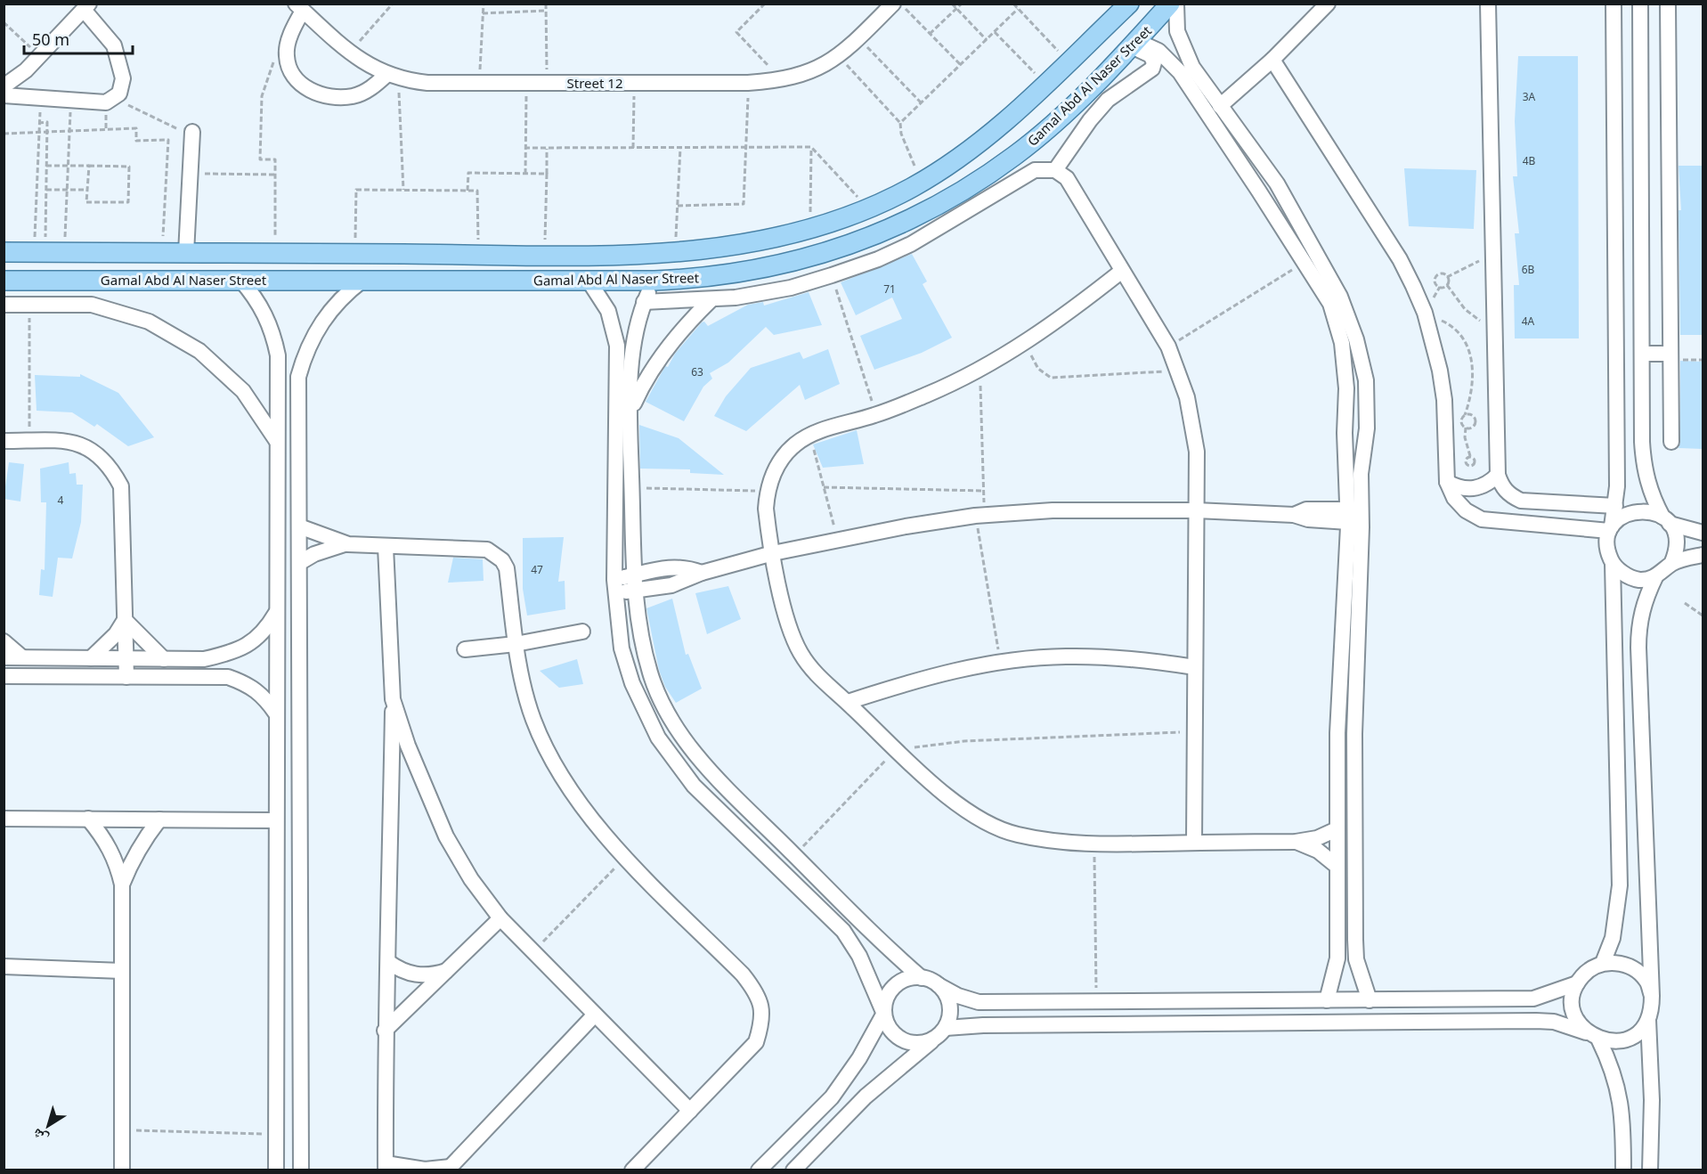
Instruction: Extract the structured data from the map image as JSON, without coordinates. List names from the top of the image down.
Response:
{
  "streets": {
    "main road": ["Gamal Abd Al Naser Street"],
    "street": ["Street 12"]
  },
  "house_numbers": [
    "3A",
    "4B",
    "6B",
    "71",
    "4A",
    "63",
    "4",
    "47"
  ],
  "scale_bar": "50 m",
  "north": "bottom left"
}
